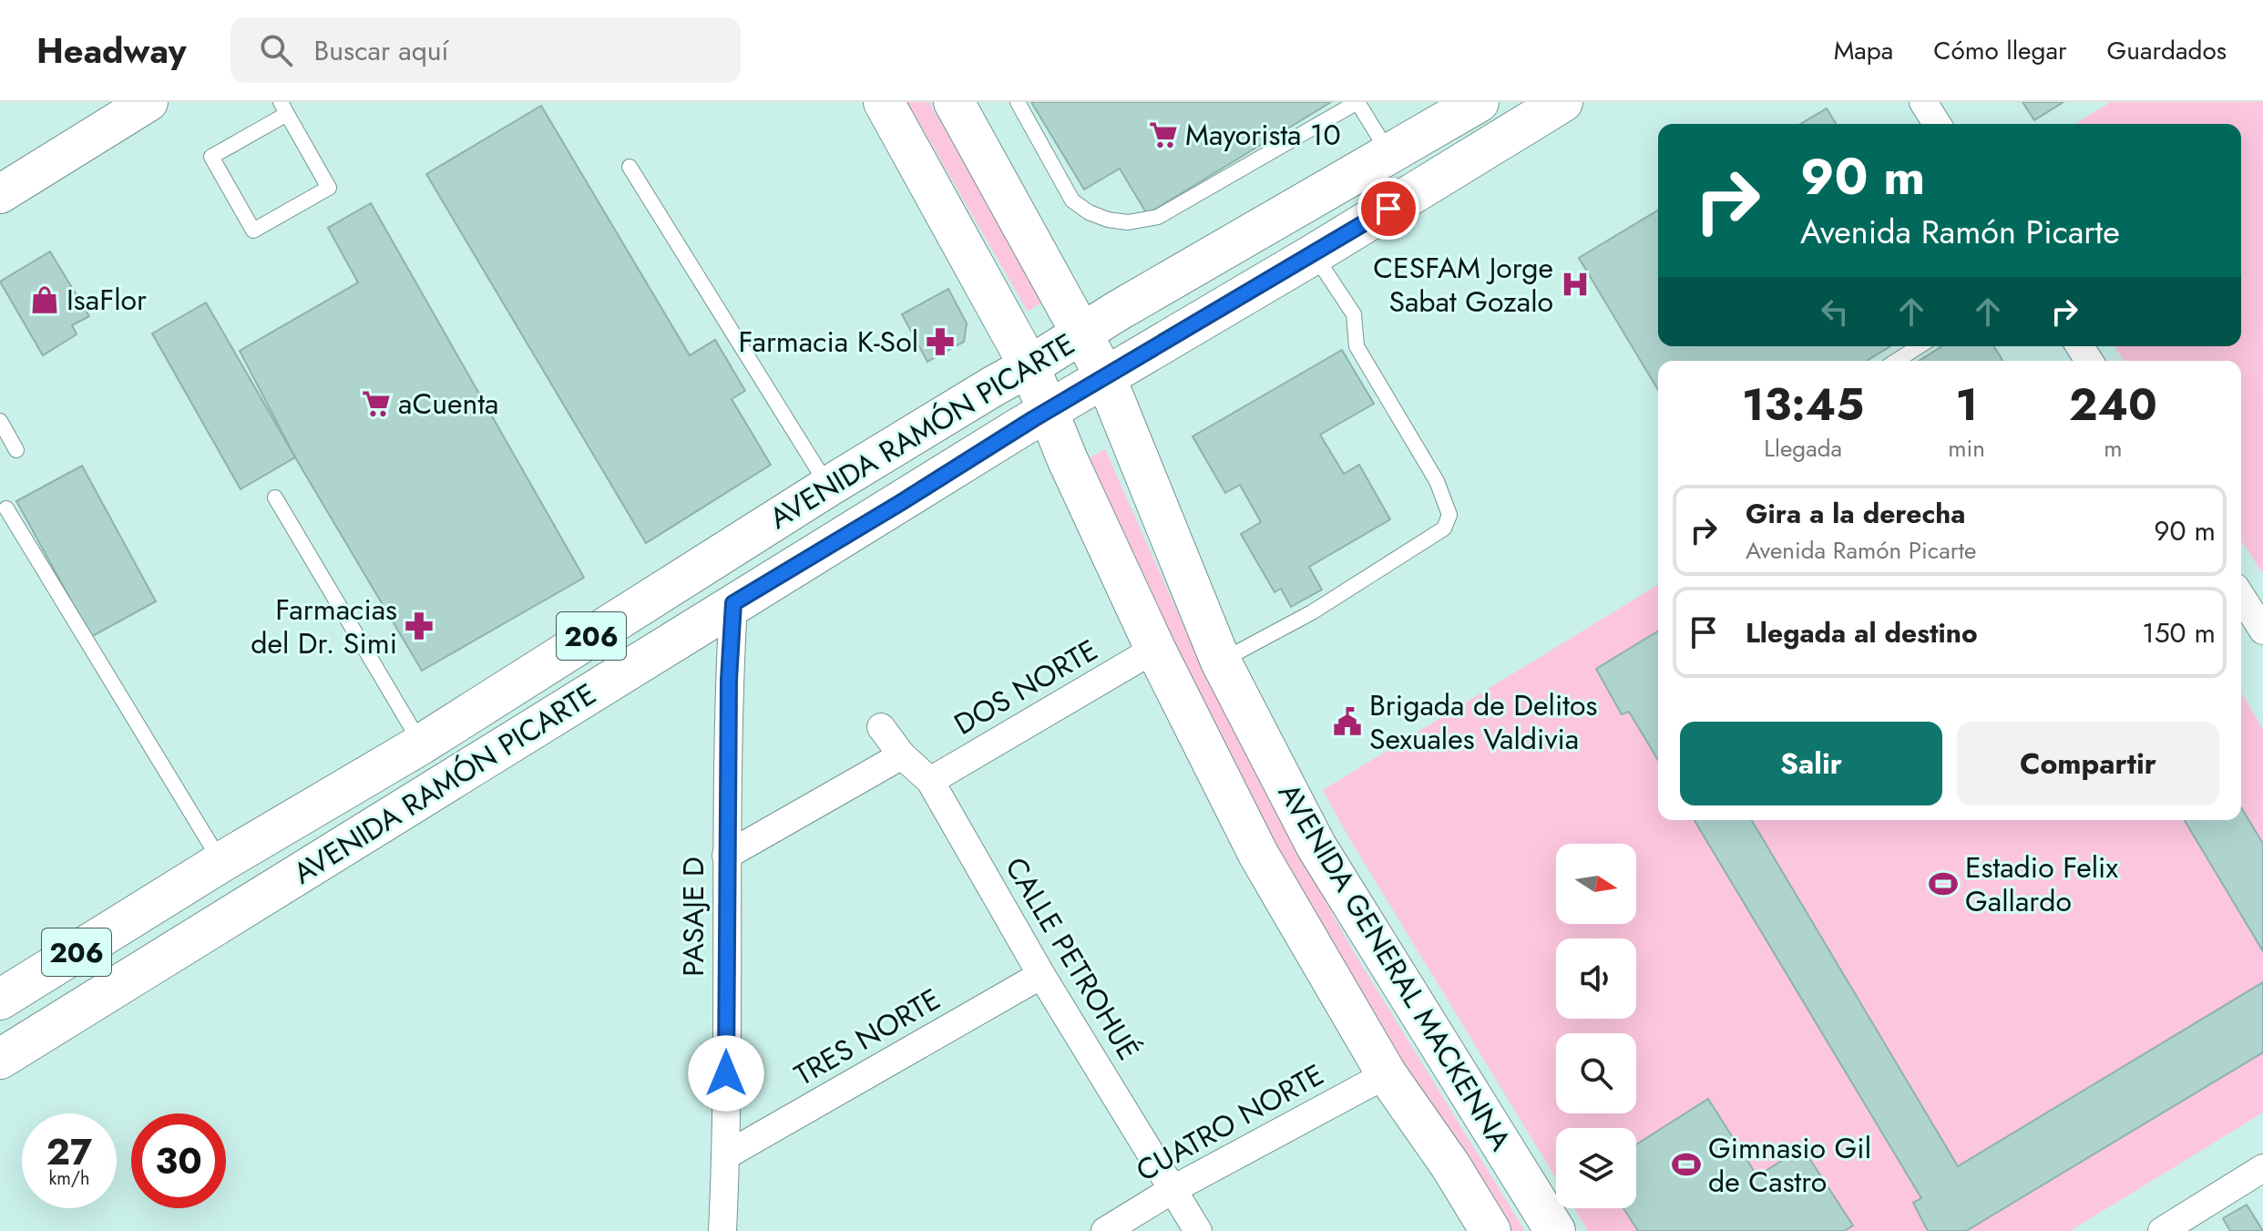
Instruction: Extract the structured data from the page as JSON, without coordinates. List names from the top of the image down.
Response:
{
  "streets": {
    "main road": ["AVENIDA RAMÓN PICARTE", "206", "AVENIDA GENERAL MACKENNA"],
    "street": [
      "DOS NORTE",
      "PASAJE D",
      "CALLE PETROHUÉ",
      "TRES NORTE",
      "CUATRO NORTE"
    ]
  },
  "crossings": [
    ["AVENIDA RAMÓN PICARTE", "PASAJE D"],
    ["AVENIDA RAMÓN PICARTE", "AVENIDA GENERAL MACKENNA"],
    ["DOS NORTE", "CALLE PETROHUÉ"],
    ["DOS NORTE", "AVENIDA GENERAL MACKENNA"],
    ["PASAJE D", "TRES NORTE"],
    ["CALLE PETROHUÉ", "TRES NORTE"],
    ["CALLE PETROHUÉ", "CUATRO NORTE"],
    ["AVENIDA GENERAL MACKENNA", "CUATRO NORTE"]
  ],
  "places": {
    "supermarket": ["Mayorista 10", "aCuenta"],
    "hospital": ["CESFAM Jorge Sabat Gozalo"],
    "shop": ["IsaFlor"],
    "pharmacy": ["Farmacia K-Sol", "Farmacias del Dr. Simi"],
    "public building": ["Brigada de Delitos Sexuales Valdivia"],
    "sports": ["Estadio Felix Gallardo", "Gimnasio Gil de Castro"]
  },
  "north": "right",
  "page": {
    "header": "Headway",
    "search": "Buscar aquí",
    "nav": ["Mapa", "Cómo llegar", "Guardados"],
    "turn": ["90 m", "Avenida Ramón Picarte"],
    "eta": [
      "13:45",
      "Llegada",
      "1",
      "min",
      "240",
      "m"
    ],
    "list": [
      {
        "name": "Gira a la derecha",
        "note": "Avenida Ramón Picarte",
        "value": "90 m"
      },
      {
        "name": "Llegada al destino",
        "value": "150 m"
      }
    ],
    "buttons": ["Salir", "Compartir"],
    "speed": "27 km/h",
    "limit": "30"
  }
}
